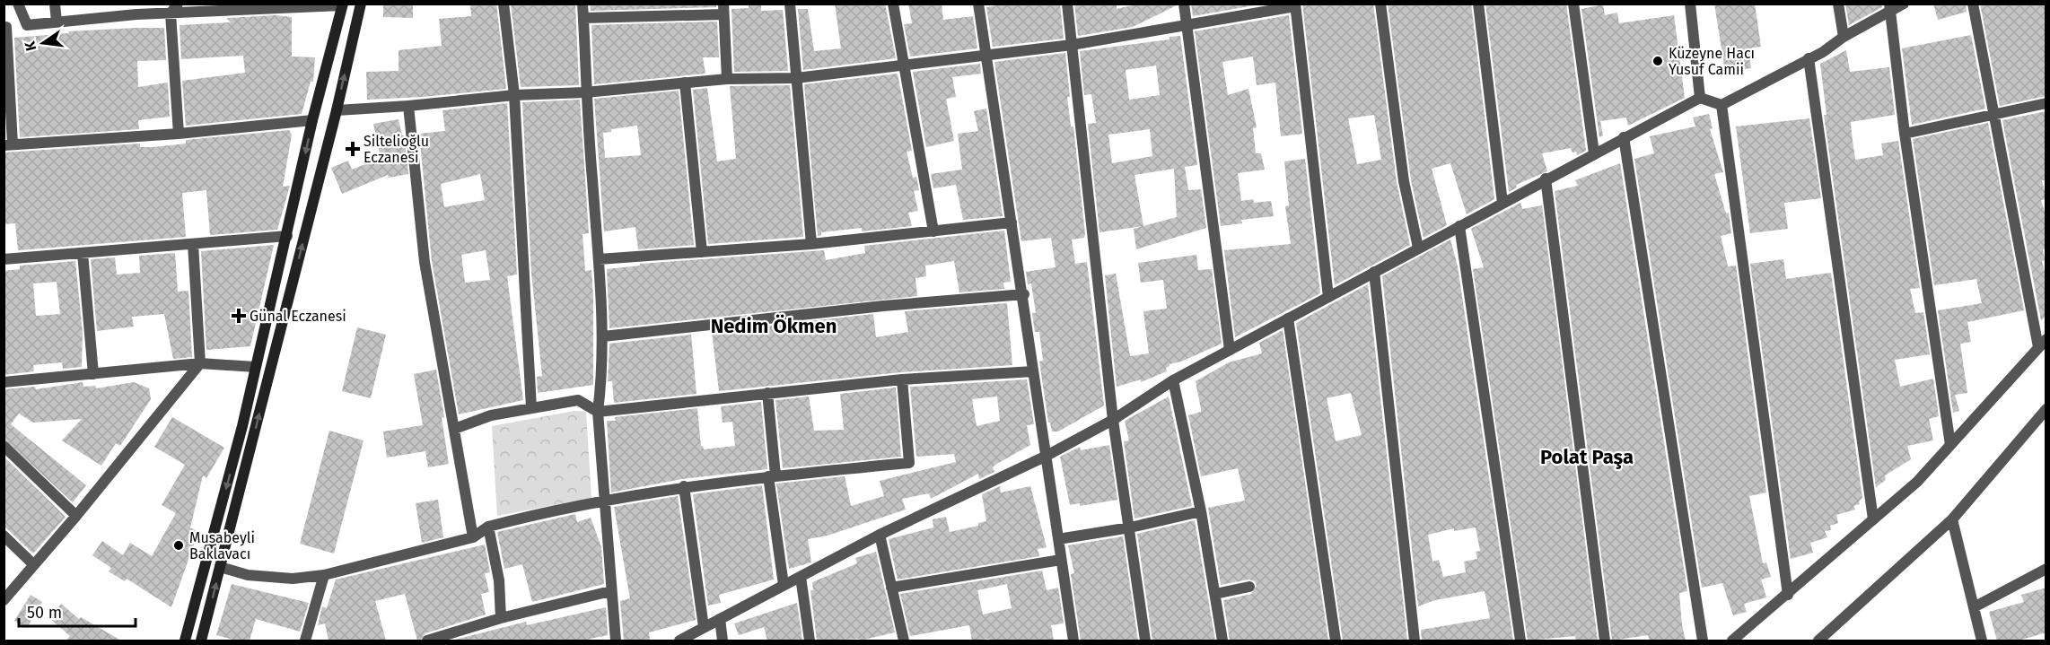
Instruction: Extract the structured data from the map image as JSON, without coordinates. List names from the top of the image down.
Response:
{
  "districts": ["Nedim Ökmen", "Polat Paşa"],
  "places": {
    "other": ["Küzeyne Hacı Yusuf Camii", "Musabeyli Baklavacı"],
    "health": ["Siltelioğlu Eczanesi", "Günal Eczanesi"]
  },
  "scale_bar": "50 m",
  "north": "left"
}
